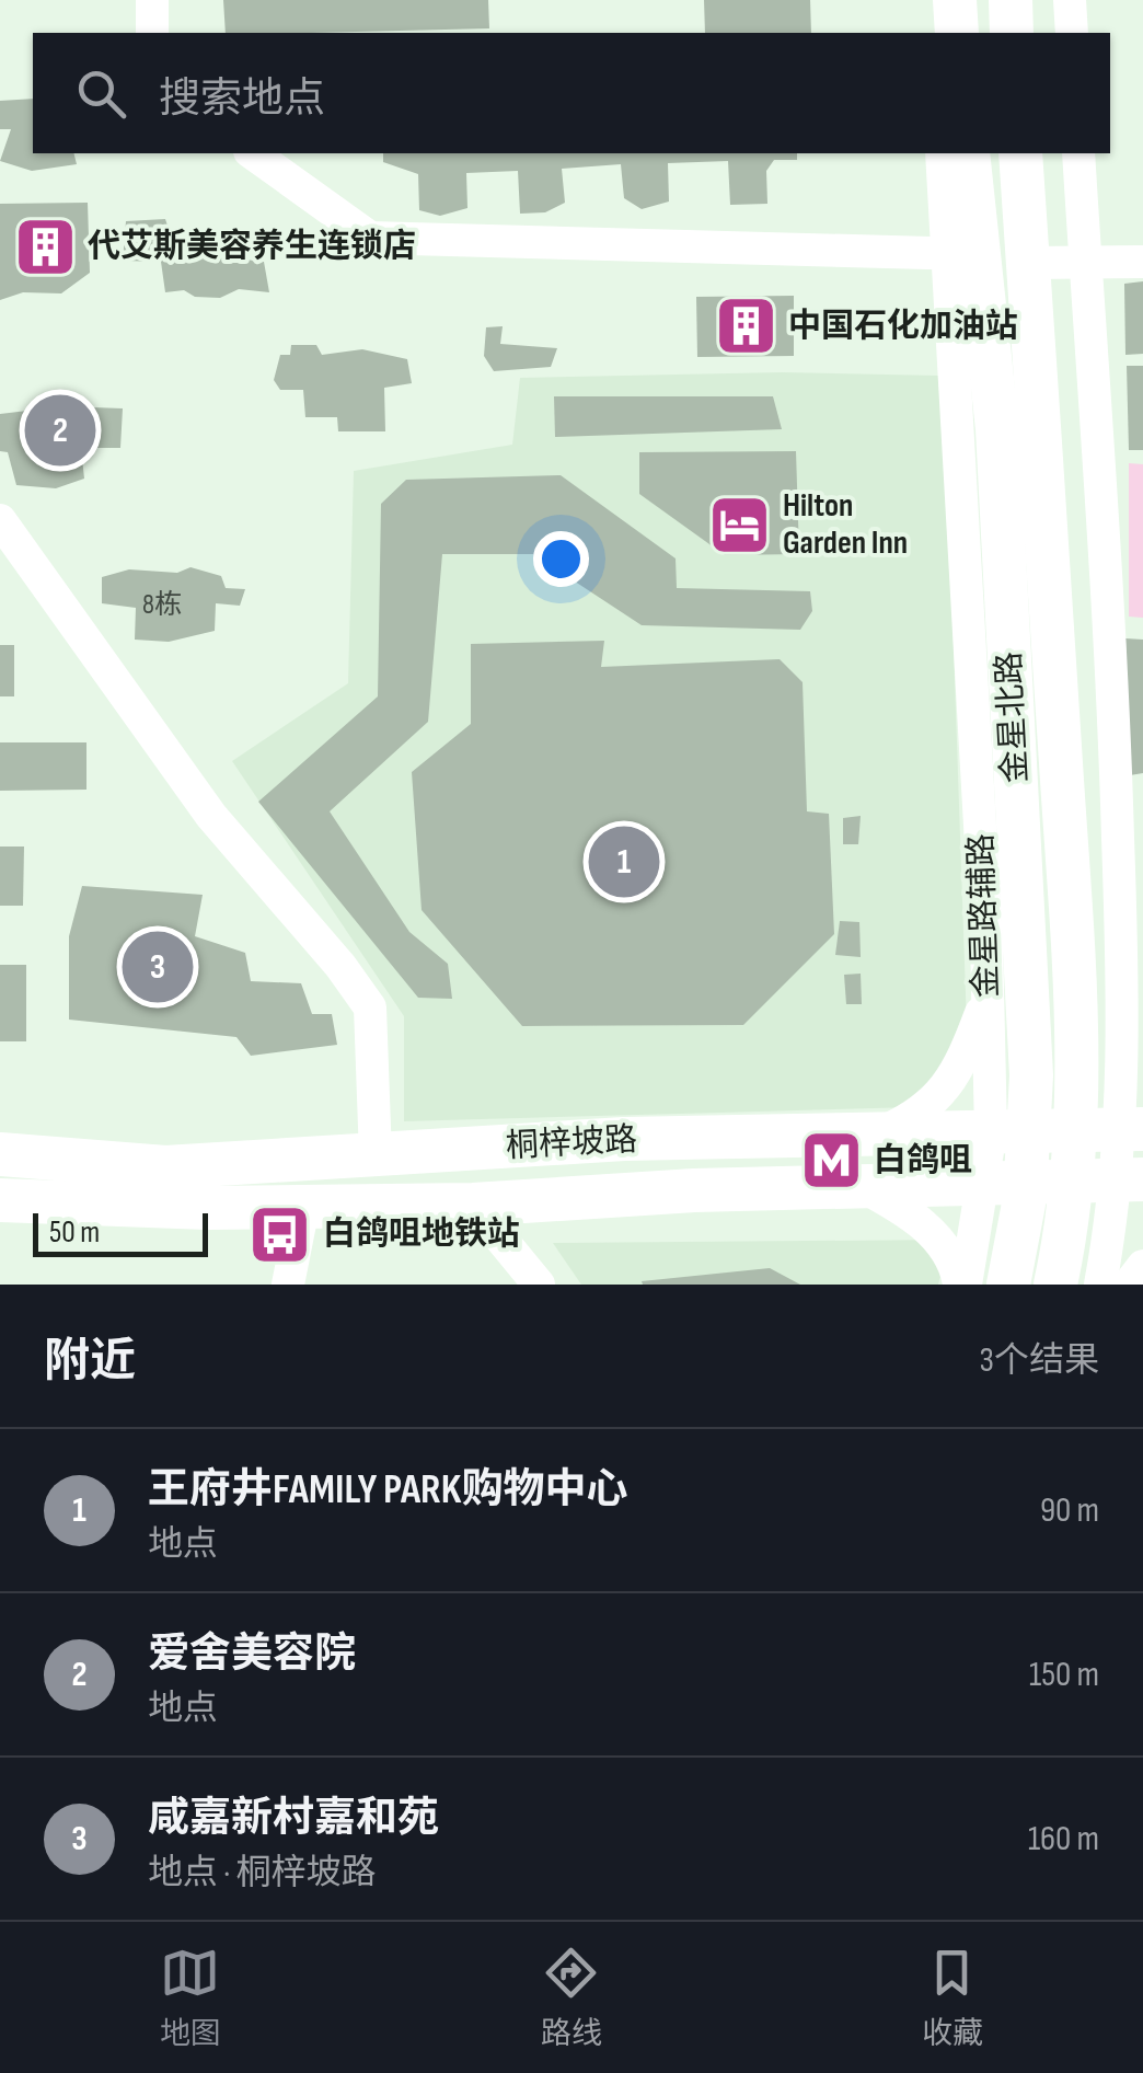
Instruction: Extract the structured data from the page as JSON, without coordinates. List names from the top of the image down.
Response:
{
  "streets": {
    "main road": ["金星北路", "桐梓坡路"],
    "street": ["金星路辅路"]
  },
  "crossings": [
    ["金星北路", "金星路辅路"],
    ["金星北路", "桐梓坡路"],
    ["金星路辅路", "桐梓坡路"]
  ],
  "places": {
    "building": ["代艾斯美容养生连锁店", "中国石化加油站"],
    "hotel": ["Hilton Garden Inn"],
    "metro station": ["白鸽咀"],
    "bus stop": ["白鸽咀地铁站"]
  },
  "house_numbers": ["8栋"],
  "scale_bar": "50 m",
  "page": {
    "search": "搜索地点",
    "pins": ["2", "1", "3"],
    "scale": "50 m",
    "heading": ["附近", "3个结果"],
    "list": [
      {
        "mark": "1",
        "name": "王府井FAMILY PARK购物中心",
        "note": "地点",
        "value": "90 m"
      },
      {
        "mark": "2",
        "name": "爱舍美容院",
        "note": "地点",
        "value": "150 m"
      },
      {
        "mark": "3",
        "name": "咸嘉新村嘉和苑",
        "note": "地点 · 桐梓坡路",
        "value": "160 m"
      }
    ],
    "nav": ["地图", "路线", "收藏"]
  }
}
